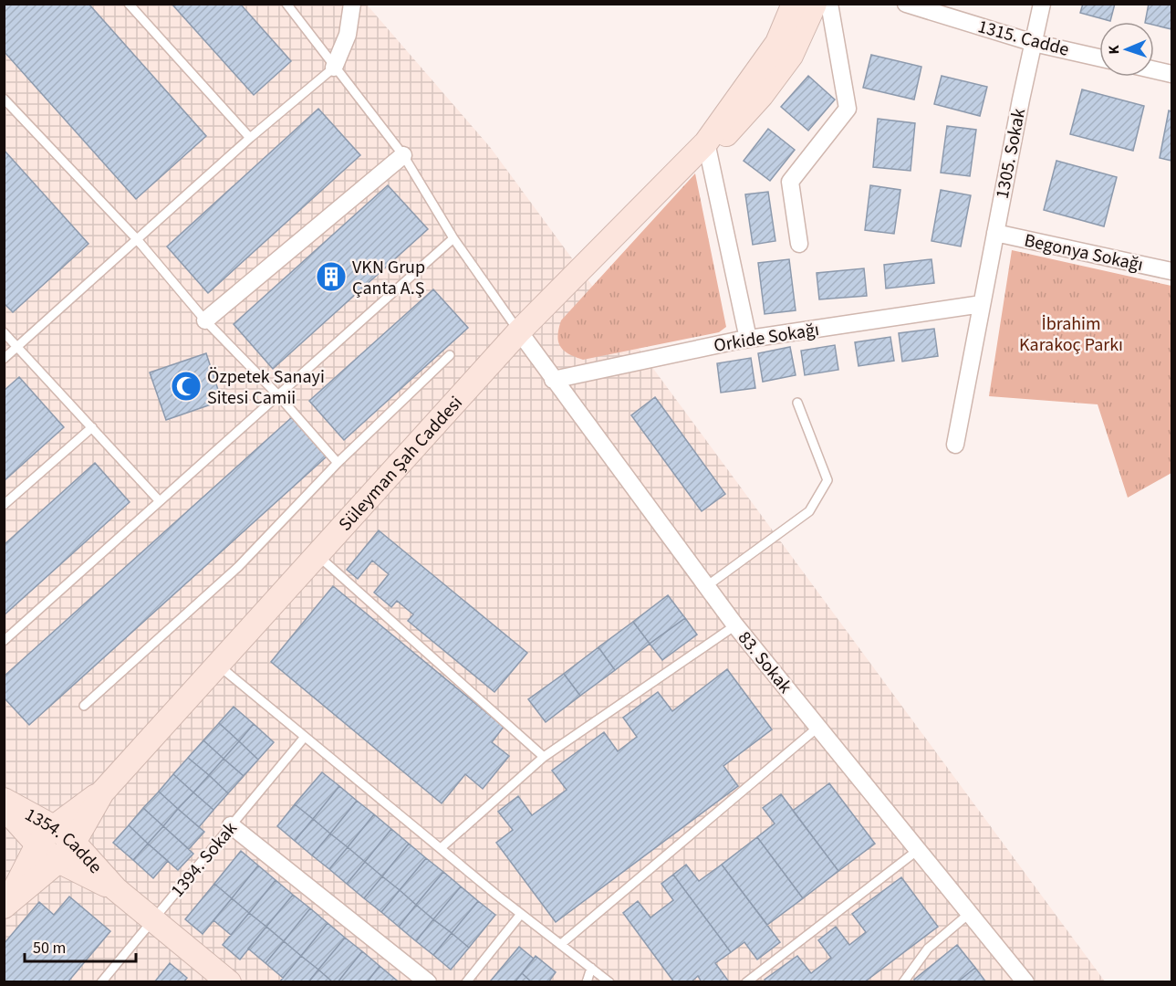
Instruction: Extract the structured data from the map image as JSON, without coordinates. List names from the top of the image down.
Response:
{
  "streets": {
    "main road": ["Süleyman Şah Caddesi", "1354. Cadde"],
    "street": [
      "1315. Cadde",
      "1305. Sokak",
      "Begonya Sokağı",
      "Orkide Sokağı",
      "83. Sokak"
    ],
    "lane": ["1394. Sokak"]
  },
  "crossings": [
    ["1315. Cadde", "1305. Sokak"],
    ["1305. Sokak", "Begonya Sokağı"],
    ["1305. Sokak", "Orkide Sokağı"],
    ["Orkide Sokağı", "83. Sokak"],
    ["Süleyman Şah Caddesi", "83. Sokak"],
    ["1354. Cadde", "1394. Sokak"]
  ],
  "parks": ["İbrahim Karakoç Parkı"],
  "places": {
    "building": ["VKN Grup Çanta A.Ş"],
    "mosque": ["Özpetek Sanayi Sitesi Camii"]
  },
  "scale_bar": "50 m",
  "north": "left"
}
